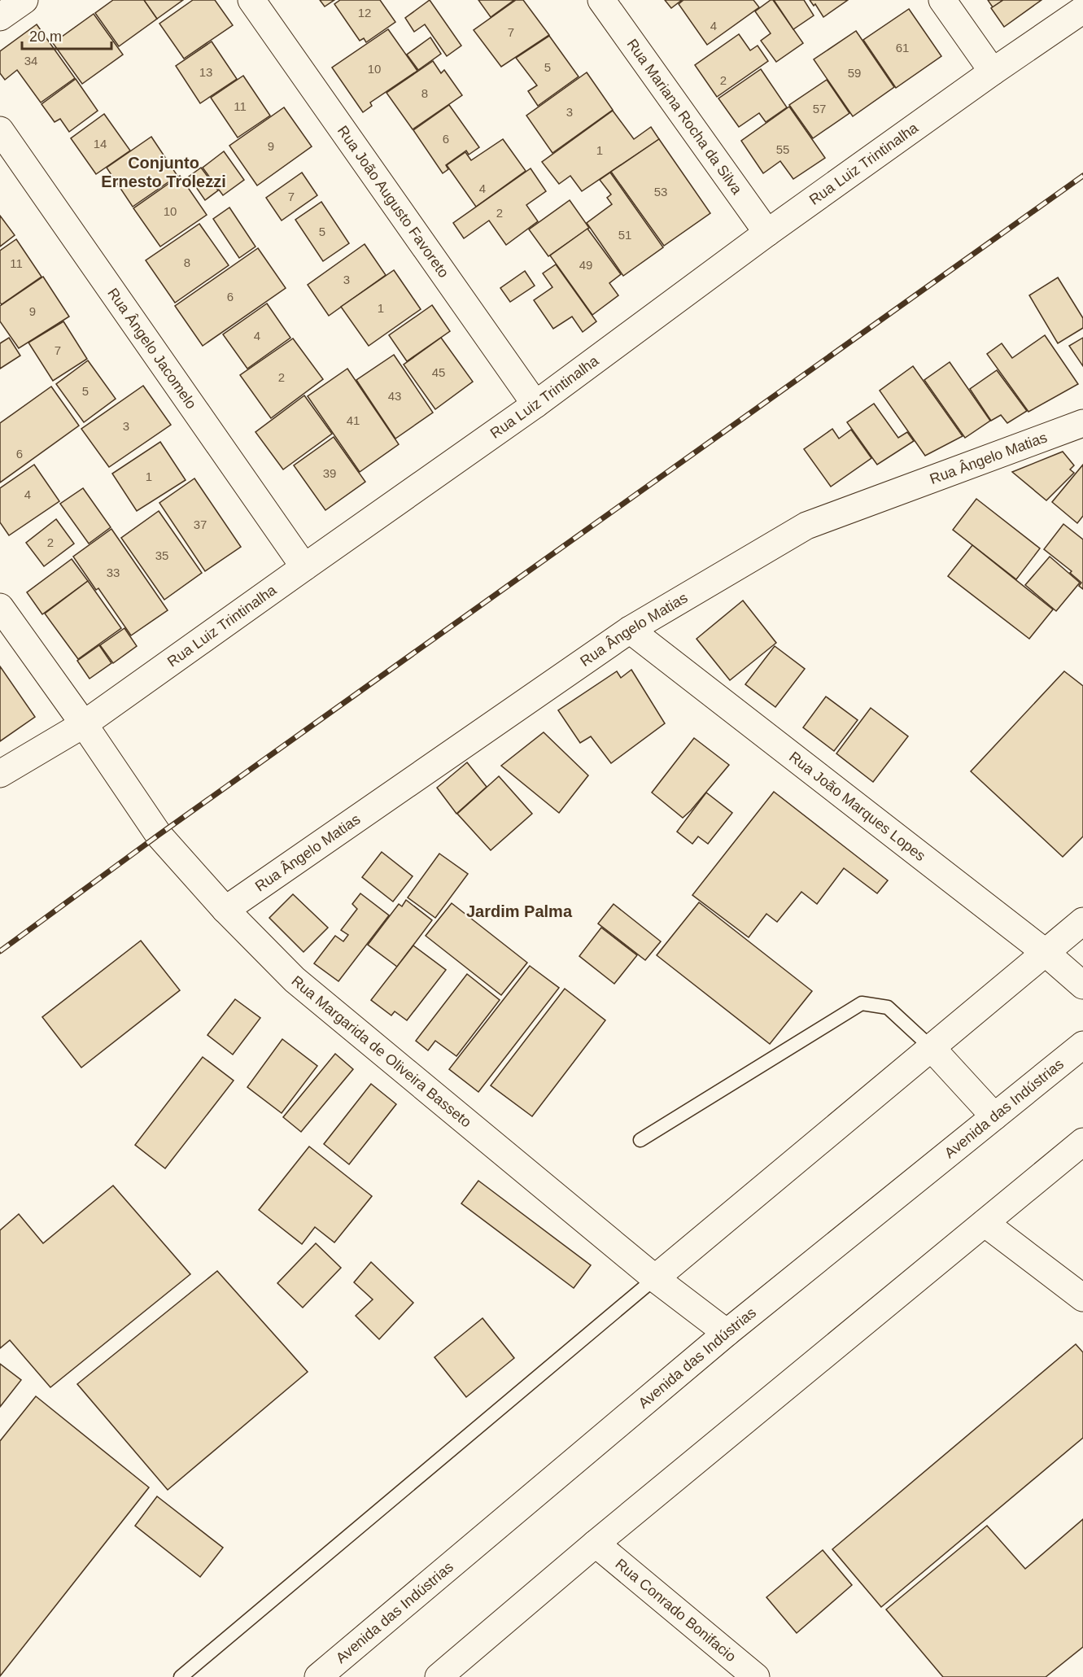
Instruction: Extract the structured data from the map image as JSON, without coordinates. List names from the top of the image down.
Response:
{
  "streets": {
    "street": [
      "Rua Mariana Rocha da Silva",
      "Rua Luiz Trintinalha",
      "Rua João Augusto Favoreto",
      "Rua Ângelo Jacomelo",
      "Rua Ângelo Matias",
      "Rua João Marques Lopes",
      "Rua Margarida de Oliveira Basseto",
      "Avenida das Indústrias",
      "Rua Conrado Bonifacio"
    ]
  },
  "crossings": [
    ["Rua Mariana Rocha da Silva", "Rua Luiz Trintinalha"],
    ["Rua Luiz Trintinalha", "Rua João Augusto Favoreto"],
    ["Rua Luiz Trintinalha", "Rua Ângelo Jacomelo"],
    ["Rua Luiz Trintinalha", "Rua Margarida de Oliveira Basseto"],
    ["Rua Ângelo Matias", "Rua João Marques Lopes"],
    ["Rua Ângelo Matias", "Rua Margarida de Oliveira Basseto"],
    ["Rua Margarida de Oliveira Basseto", "Avenida das Indústrias"]
  ],
  "districts": ["Conjunto Ernesto Trolezzi", "Jardim Palma"],
  "house_numbers": [
    "12",
    "4",
    "7",
    "61",
    "34",
    "5",
    "10",
    "13",
    "59",
    "2",
    "8",
    "11",
    "57",
    "3",
    "6",
    "14",
    "9",
    "55",
    "1",
    "4",
    "53",
    "7",
    "10",
    "2",
    "5",
    "51",
    "8",
    "11",
    "49",
    "3",
    "6",
    "1",
    "9",
    "4",
    "7",
    "45",
    "2",
    "5",
    "43",
    "41",
    "3",
    "6",
    "39",
    "1",
    "4",
    "37",
    "2",
    "35",
    "33"
  ],
  "scale_bar": "20 m"
}
